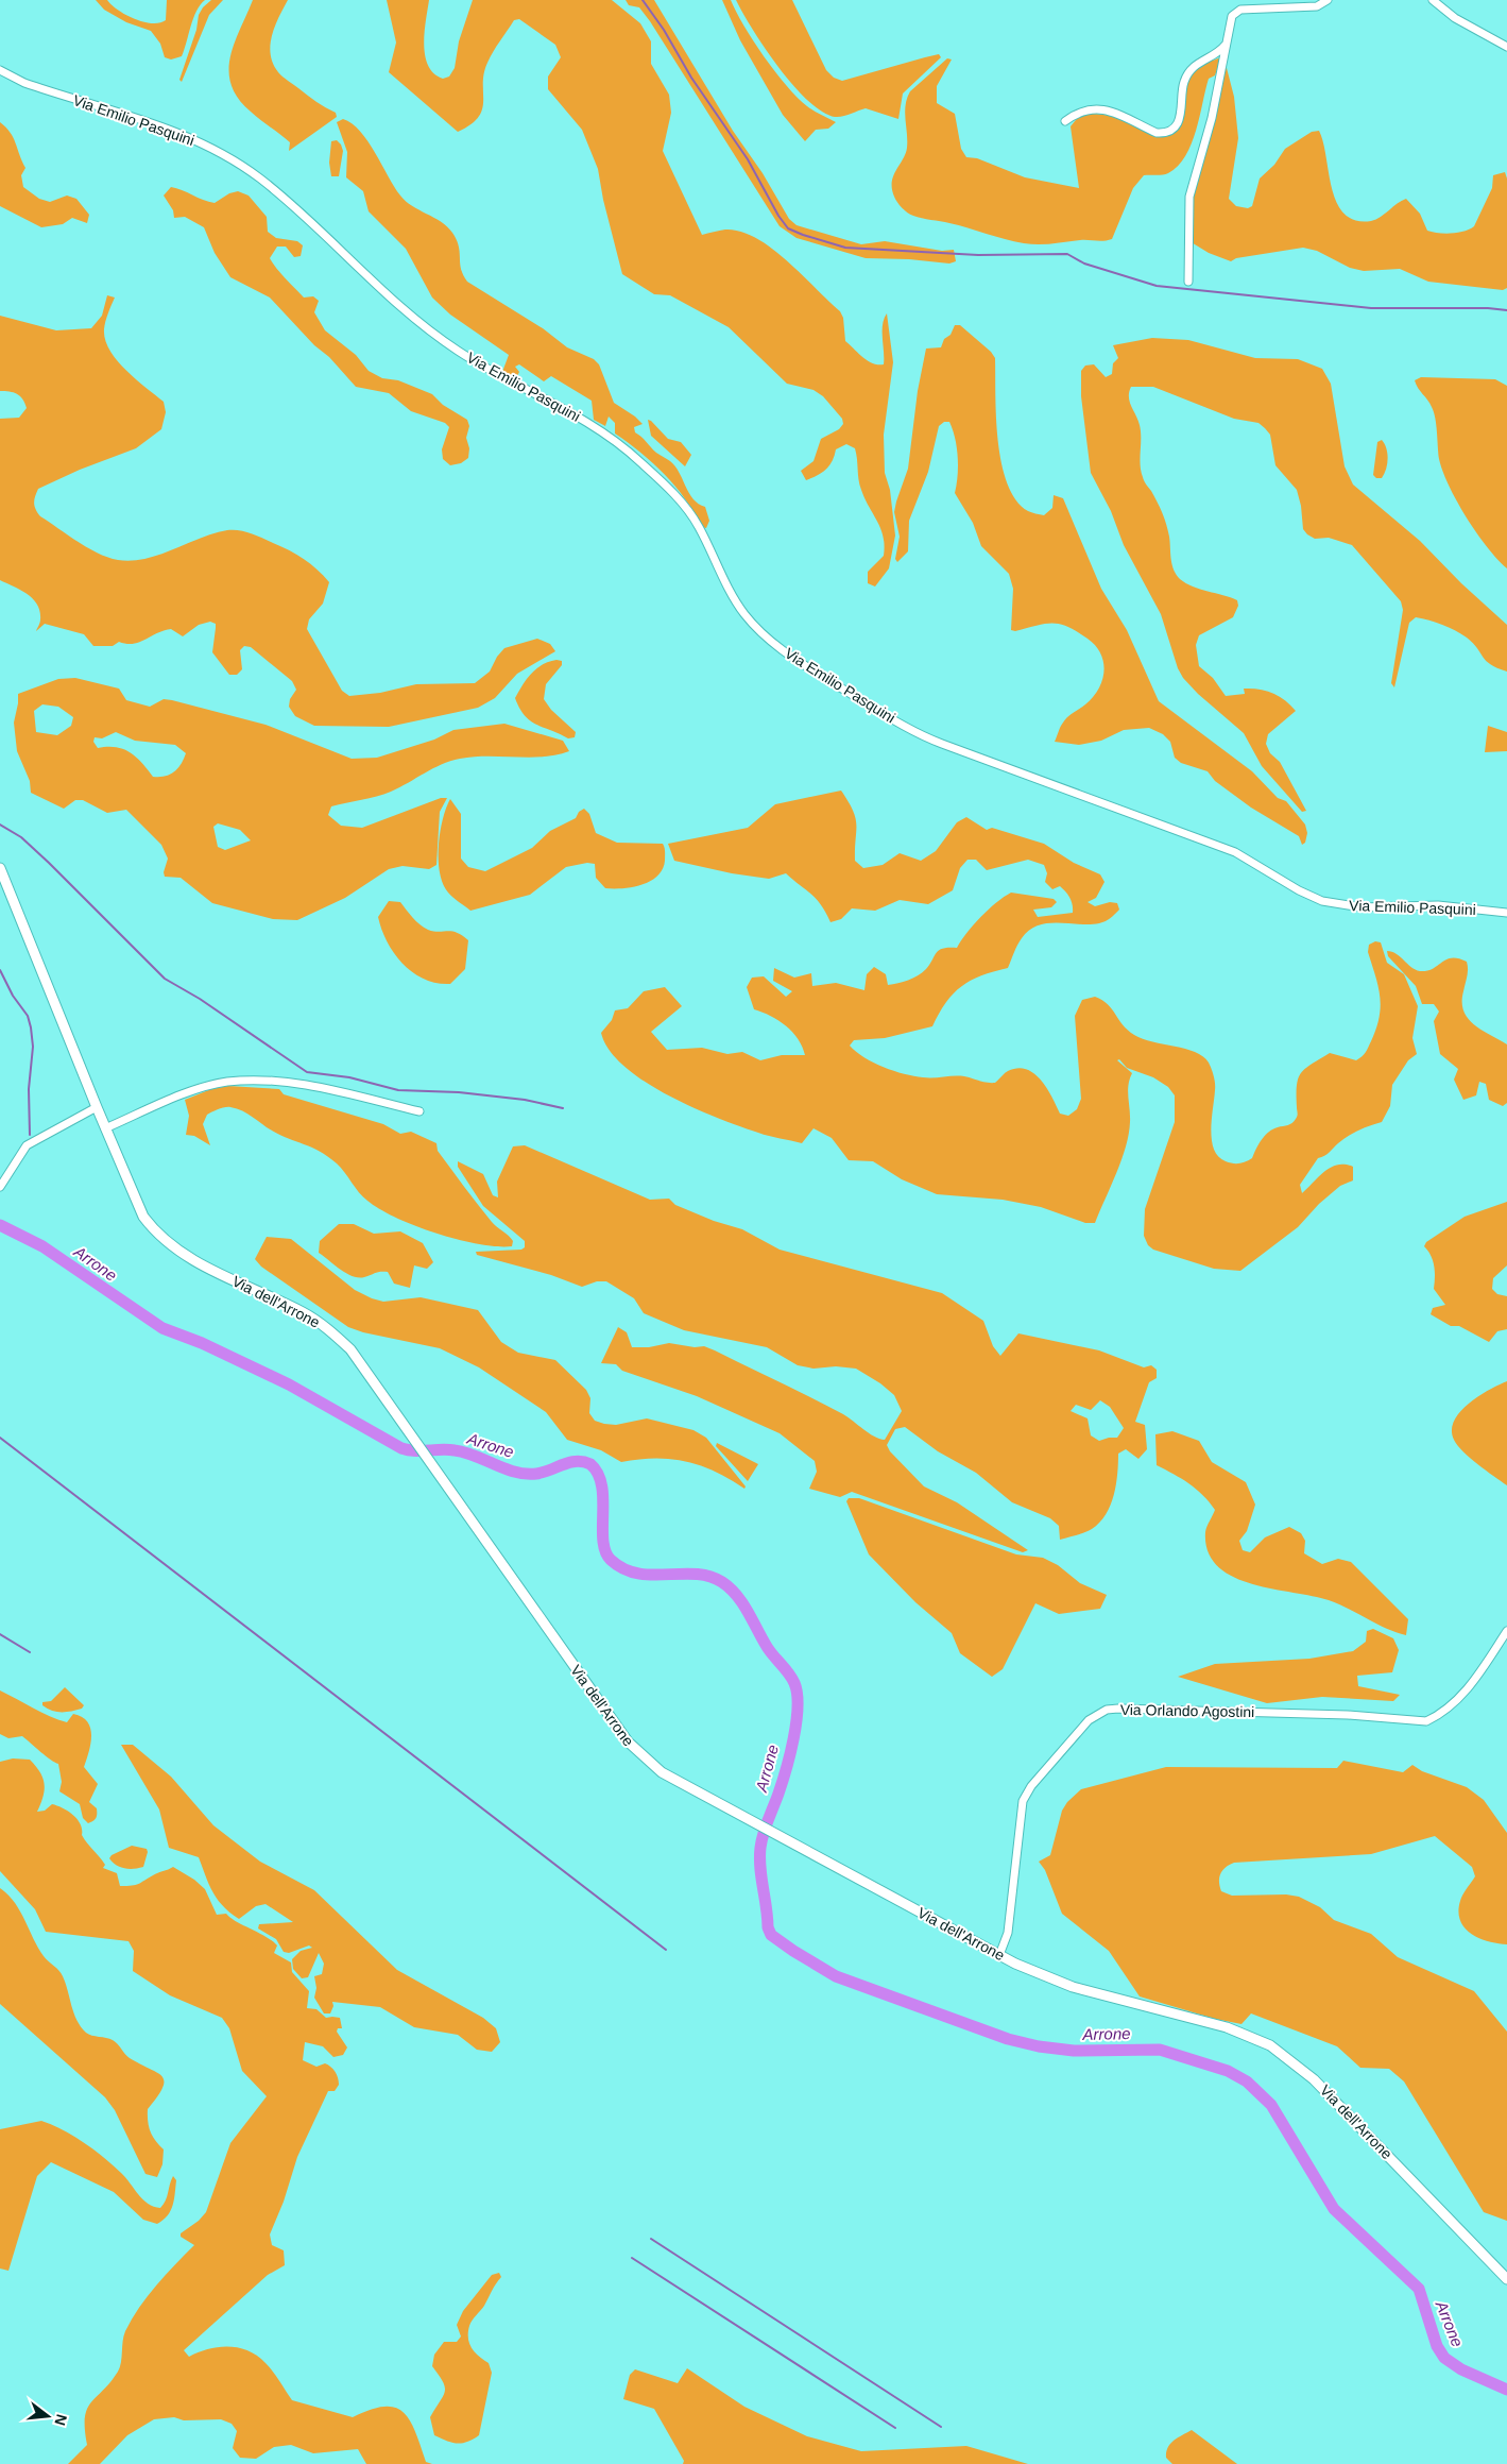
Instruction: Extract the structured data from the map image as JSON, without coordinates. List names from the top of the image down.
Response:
{
  "streets": {
    "street": ["Via Emilio Pasquini", "Via dell'Arrone", "Via Orlando Agostini"]
  },
  "crossings": [
    ["Via dell'Arrone", "Via Orlando Agostini"]
  ],
  "water": ["Arrone"],
  "north": "right"
}
